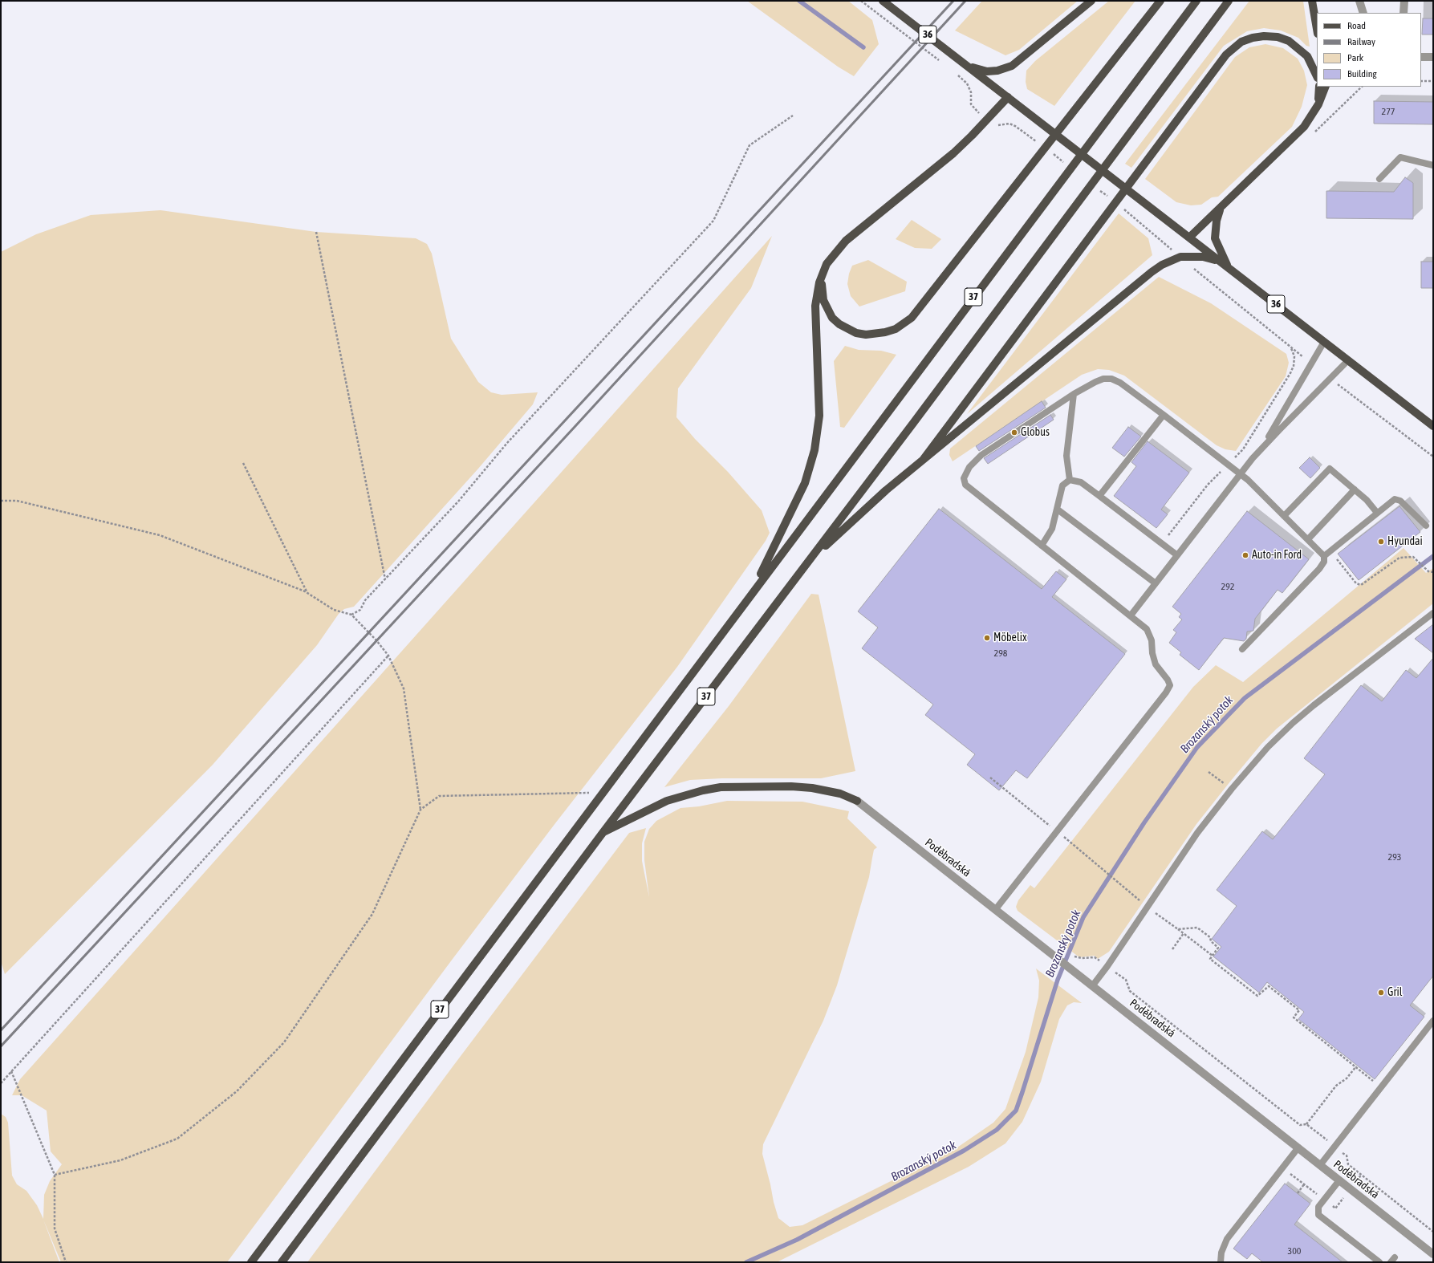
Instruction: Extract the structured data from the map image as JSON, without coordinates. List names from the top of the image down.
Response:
{
  "streets": {
    "main road": ["36", "37"],
    "street": ["Poděbradská"]
  },
  "water": ["Brozanský potok"],
  "places": [
    "Globus",
    "Hyundai",
    "Auto-in Ford",
    "Möbelix",
    "Gril"
  ],
  "house_numbers": [
    "277",
    "292",
    "298",
    "293",
    "300"
  ],
  "legend": [
    "Road",
    "Railway",
    "Park",
    "Building"
  ]
}
